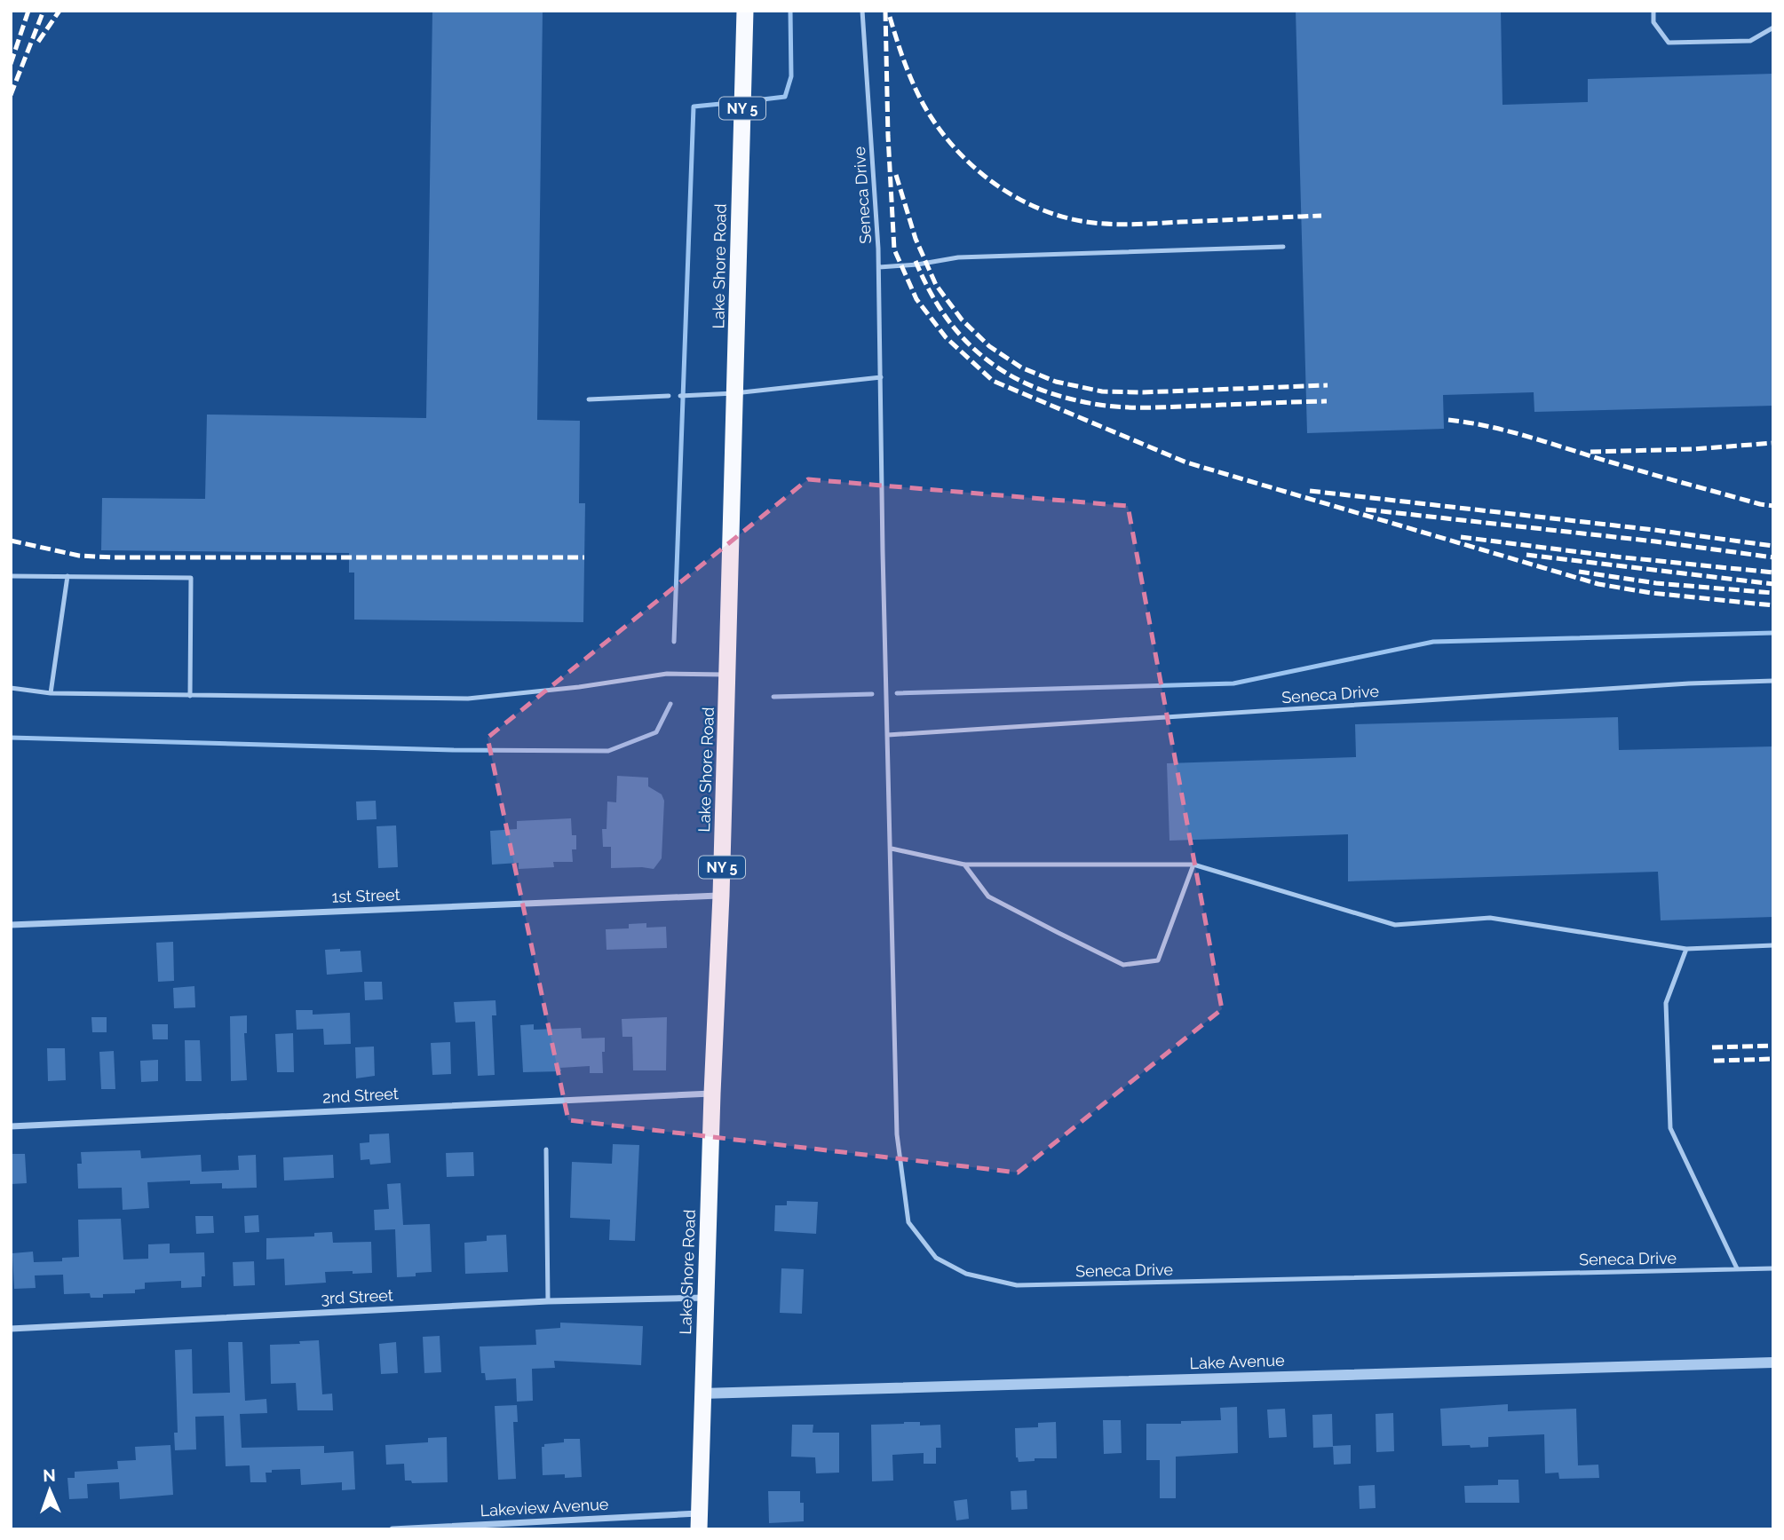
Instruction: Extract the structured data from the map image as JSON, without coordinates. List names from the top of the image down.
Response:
{
  "streets": {
    "highway": ["NY 5", "Lake Shore Road"],
    "street": [
      "1st Street",
      "2nd Street",
      "3rd Street",
      "Lake Avenue",
      "Lakeview Avenue"
    ],
    "lane": ["Seneca Drive"]
  },
  "crossings": [
    ["Lake Shore Road", "1st Street"],
    ["Lake Shore Road", "2nd Street"],
    ["Lake Shore Road", "3rd Street"],
    ["Lake Shore Road", "Lake Avenue"],
    ["Lake Shore Road", "Lakeview Avenue"]
  ],
  "north": "top"
}
